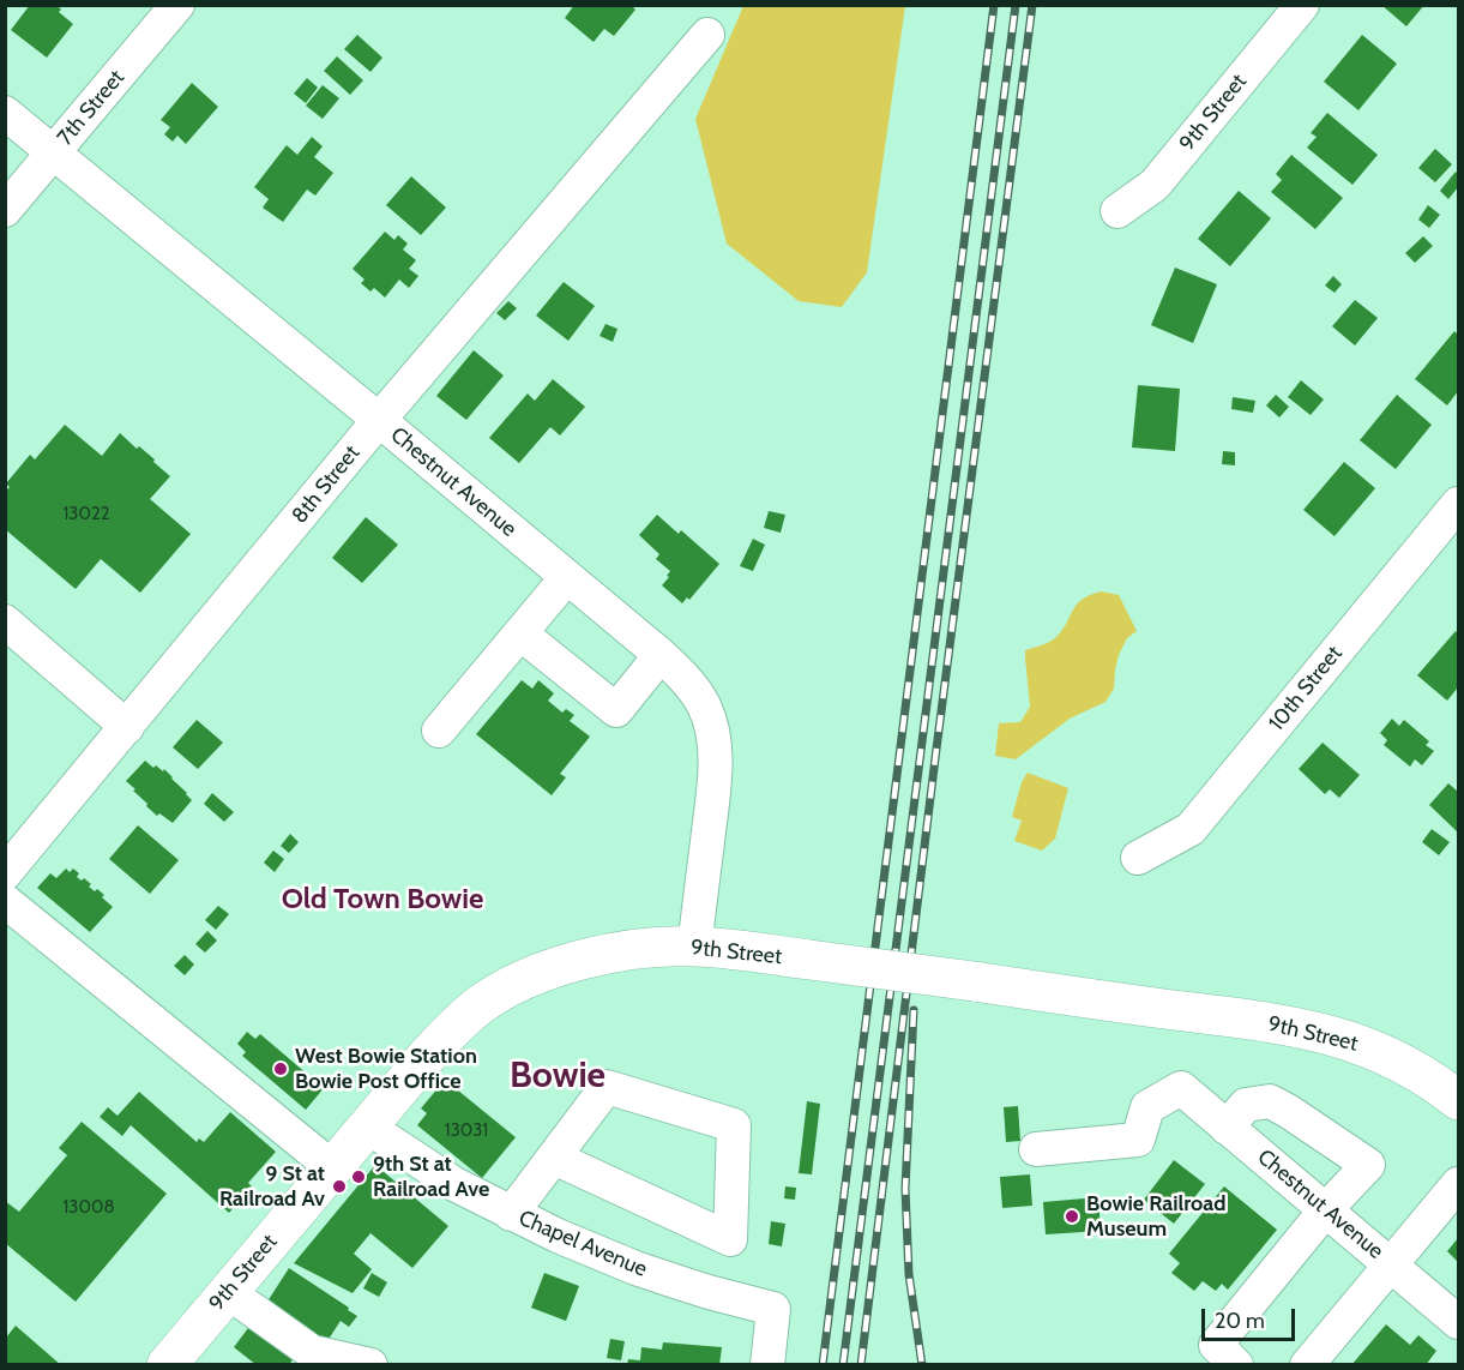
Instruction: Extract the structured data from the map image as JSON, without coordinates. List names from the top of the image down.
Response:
{
  "streets": {
    "main road": ["9th Street"],
    "street": [
      "7th Street",
      "Chestnut Avenue",
      "8th Street",
      "10th Street",
      "Chapel Avenue"
    ]
  },
  "crossings": [
    ["7th Street", "Chestnut Avenue"],
    ["9th Street", "Chestnut Avenue"],
    ["9th Street", "Chapel Avenue"],
    ["Chestnut Avenue", "8th Street"]
  ],
  "districts": ["Old Town Bowie", "Bowie"],
  "places": [
    "West Bowie Station Bowie Post Office",
    "9th St at Railroad Ave",
    "9 St at Railroad Av",
    "Bowie Railroad Museum"
  ],
  "house_numbers": ["13022", "13031", "13008"],
  "scale_bar": "20 m"
}
